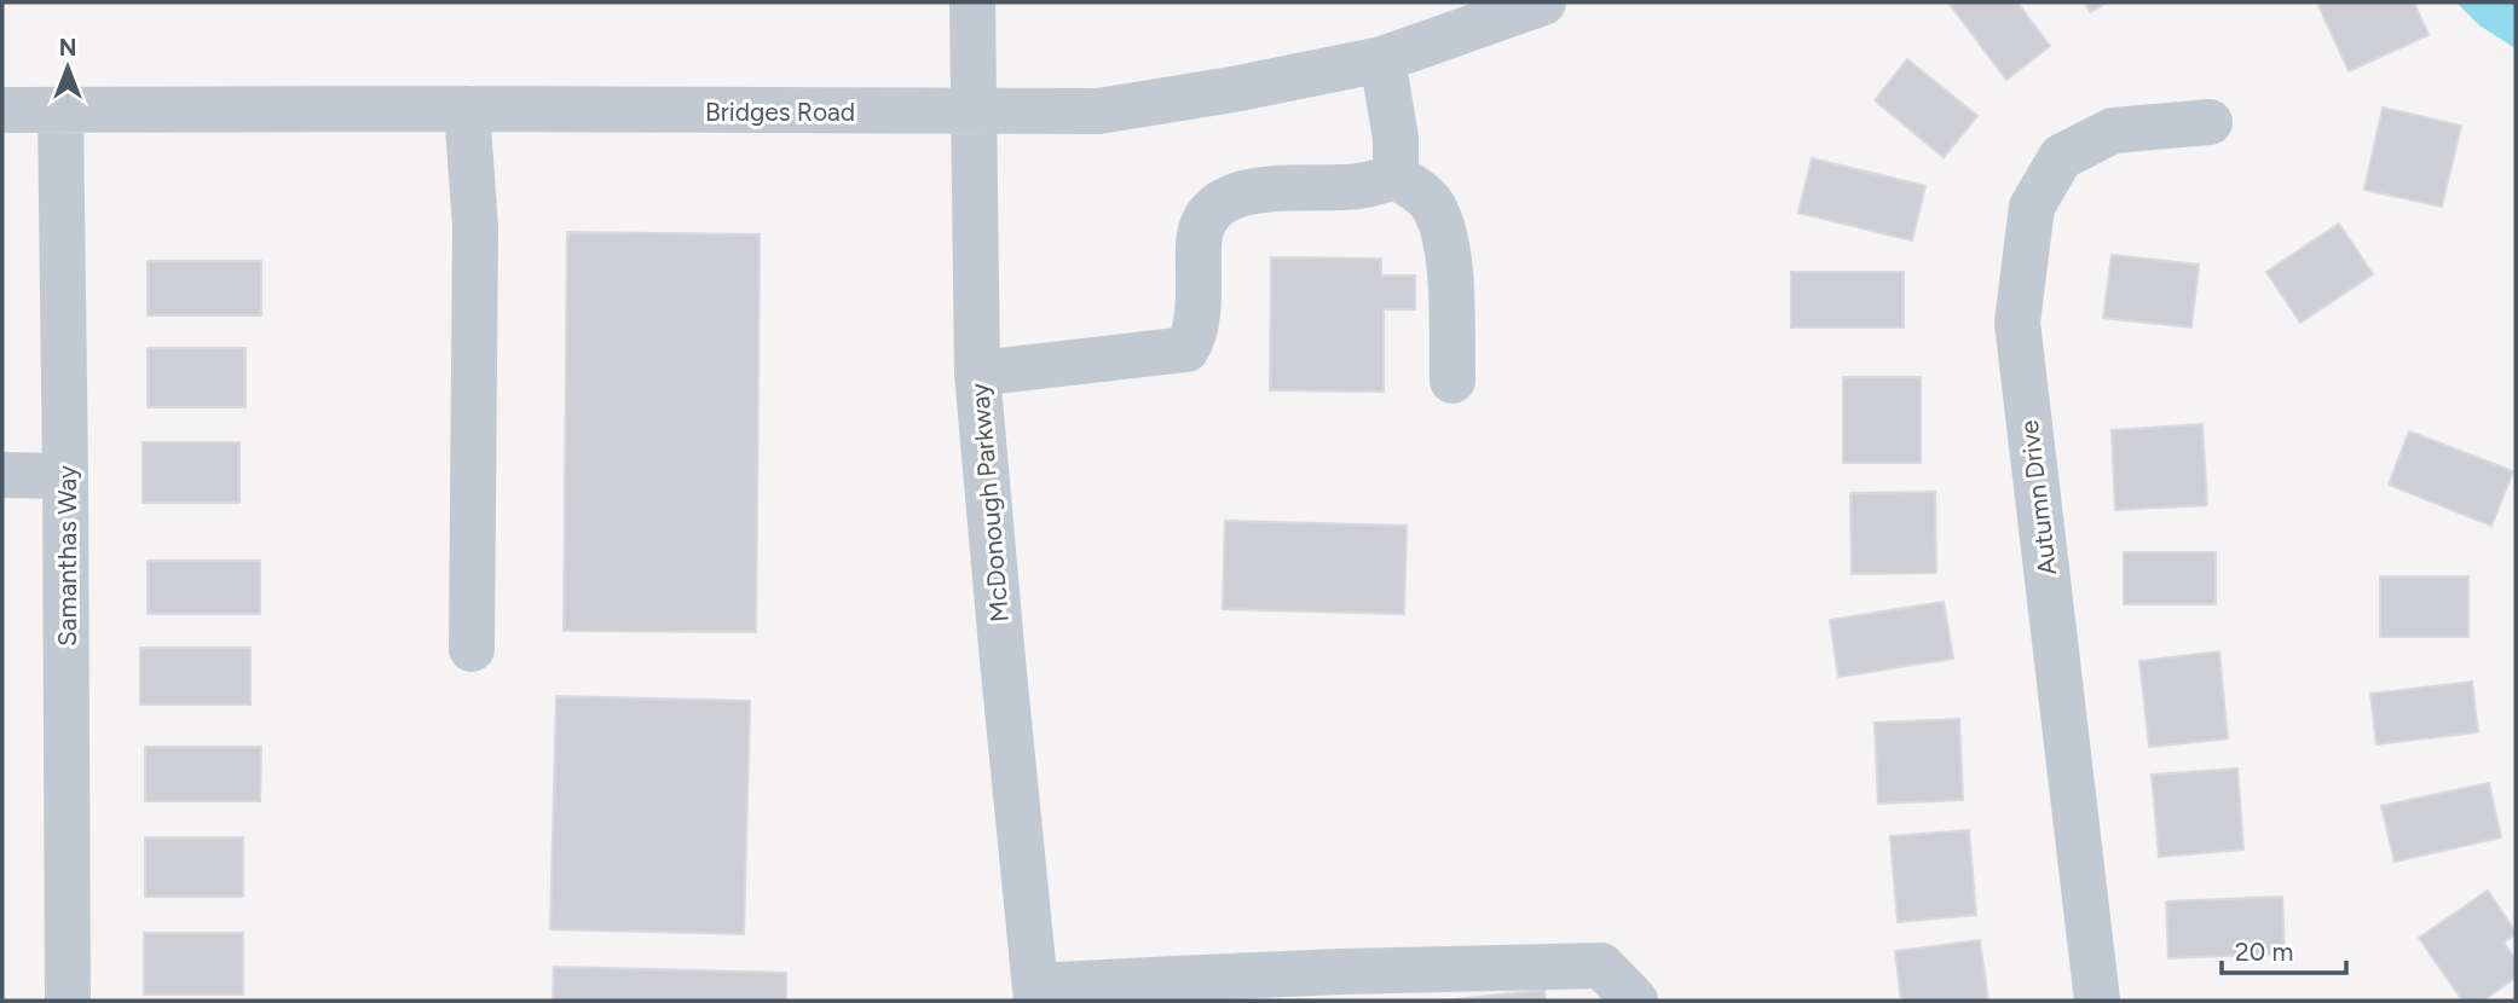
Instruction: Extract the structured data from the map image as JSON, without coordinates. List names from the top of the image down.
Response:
{
  "streets": {
    "street": [
      "Bridges Road",
      "Autumn Drive",
      "McDonough Parkway",
      "Samanthas Way"
    ]
  },
  "crossings": [
    ["Bridges Road", "McDonough Parkway"],
    ["Bridges Road", "Samanthas Way"]
  ],
  "scale_bar": "20 m",
  "north": "top"
}
